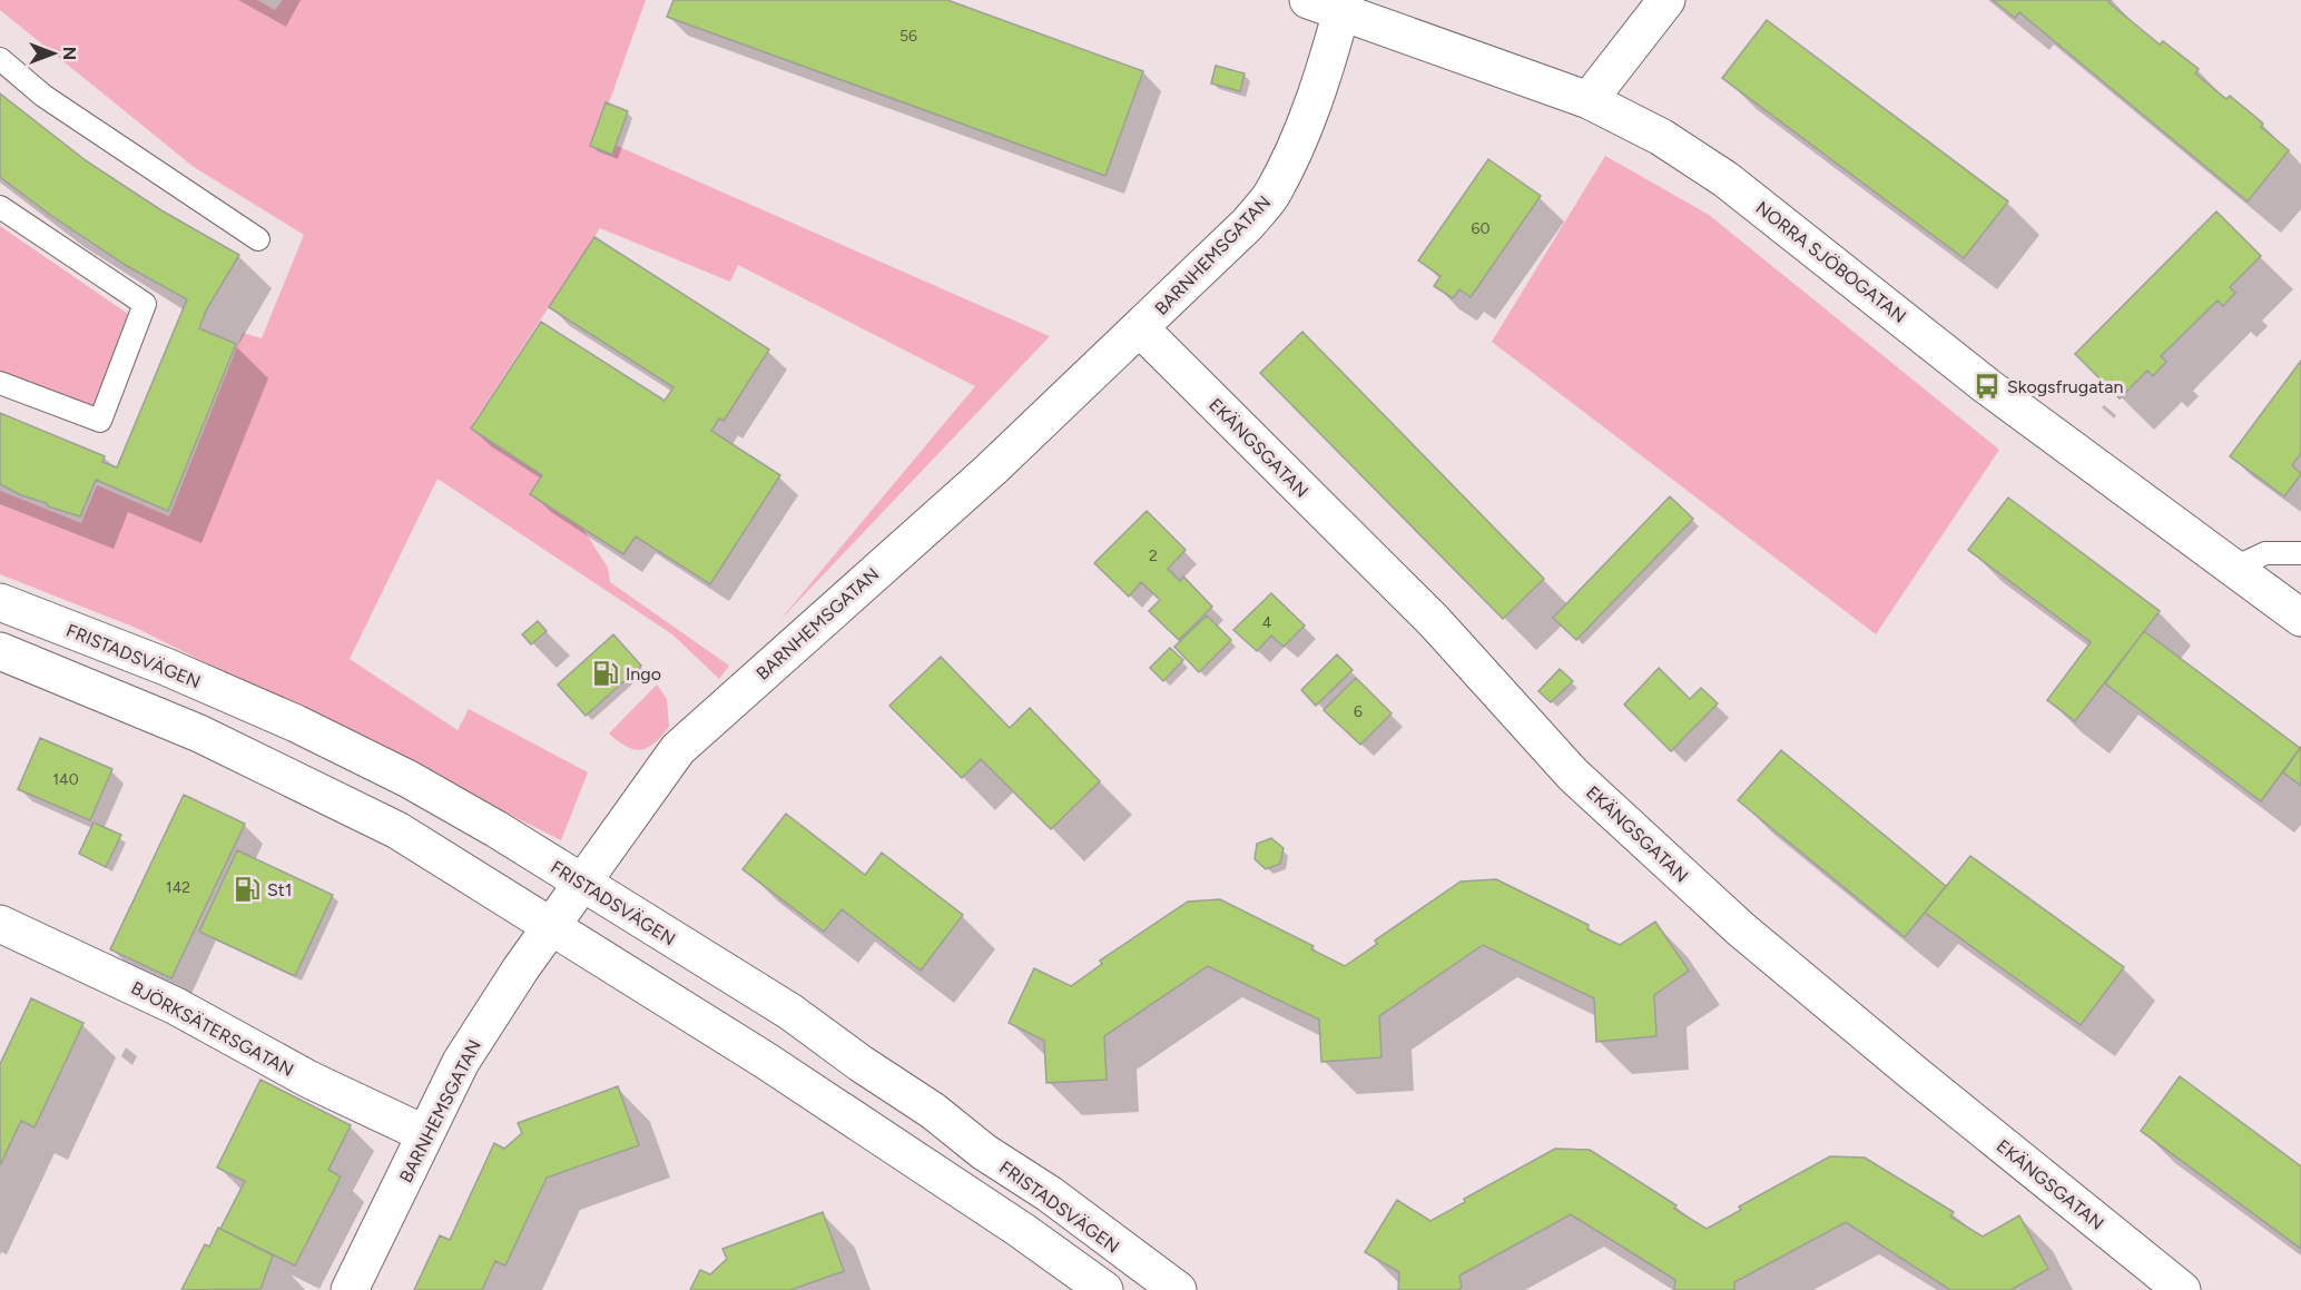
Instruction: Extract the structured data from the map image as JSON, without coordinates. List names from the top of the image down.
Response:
{
  "streets": {
    "street": [
      "BARNHEMSGATAN",
      "NORRA SJÖBOGATAN",
      "EKÄNGSGATAN",
      "FRISTADSVÄGEN",
      "BJÖRKSÄTERSGATAN"
    ]
  },
  "crossings": [
    ["BARNHEMSGATAN", "NORRA SJÖBOGATAN"],
    ["BARNHEMSGATAN", "EKÄNGSGATAN"],
    ["BARNHEMSGATAN", "FRISTADSVÄGEN"],
    ["BARNHEMSGATAN", "BJÖRKSÄTERSGATAN"]
  ],
  "places": {
    "bus stop": ["Skogsfrugatan"],
    "fuel station": ["Ingo", "St1"]
  },
  "house_numbers": [
    "56",
    "60",
    "2",
    "4",
    "6",
    "140",
    "142"
  ],
  "north": "right"
}
